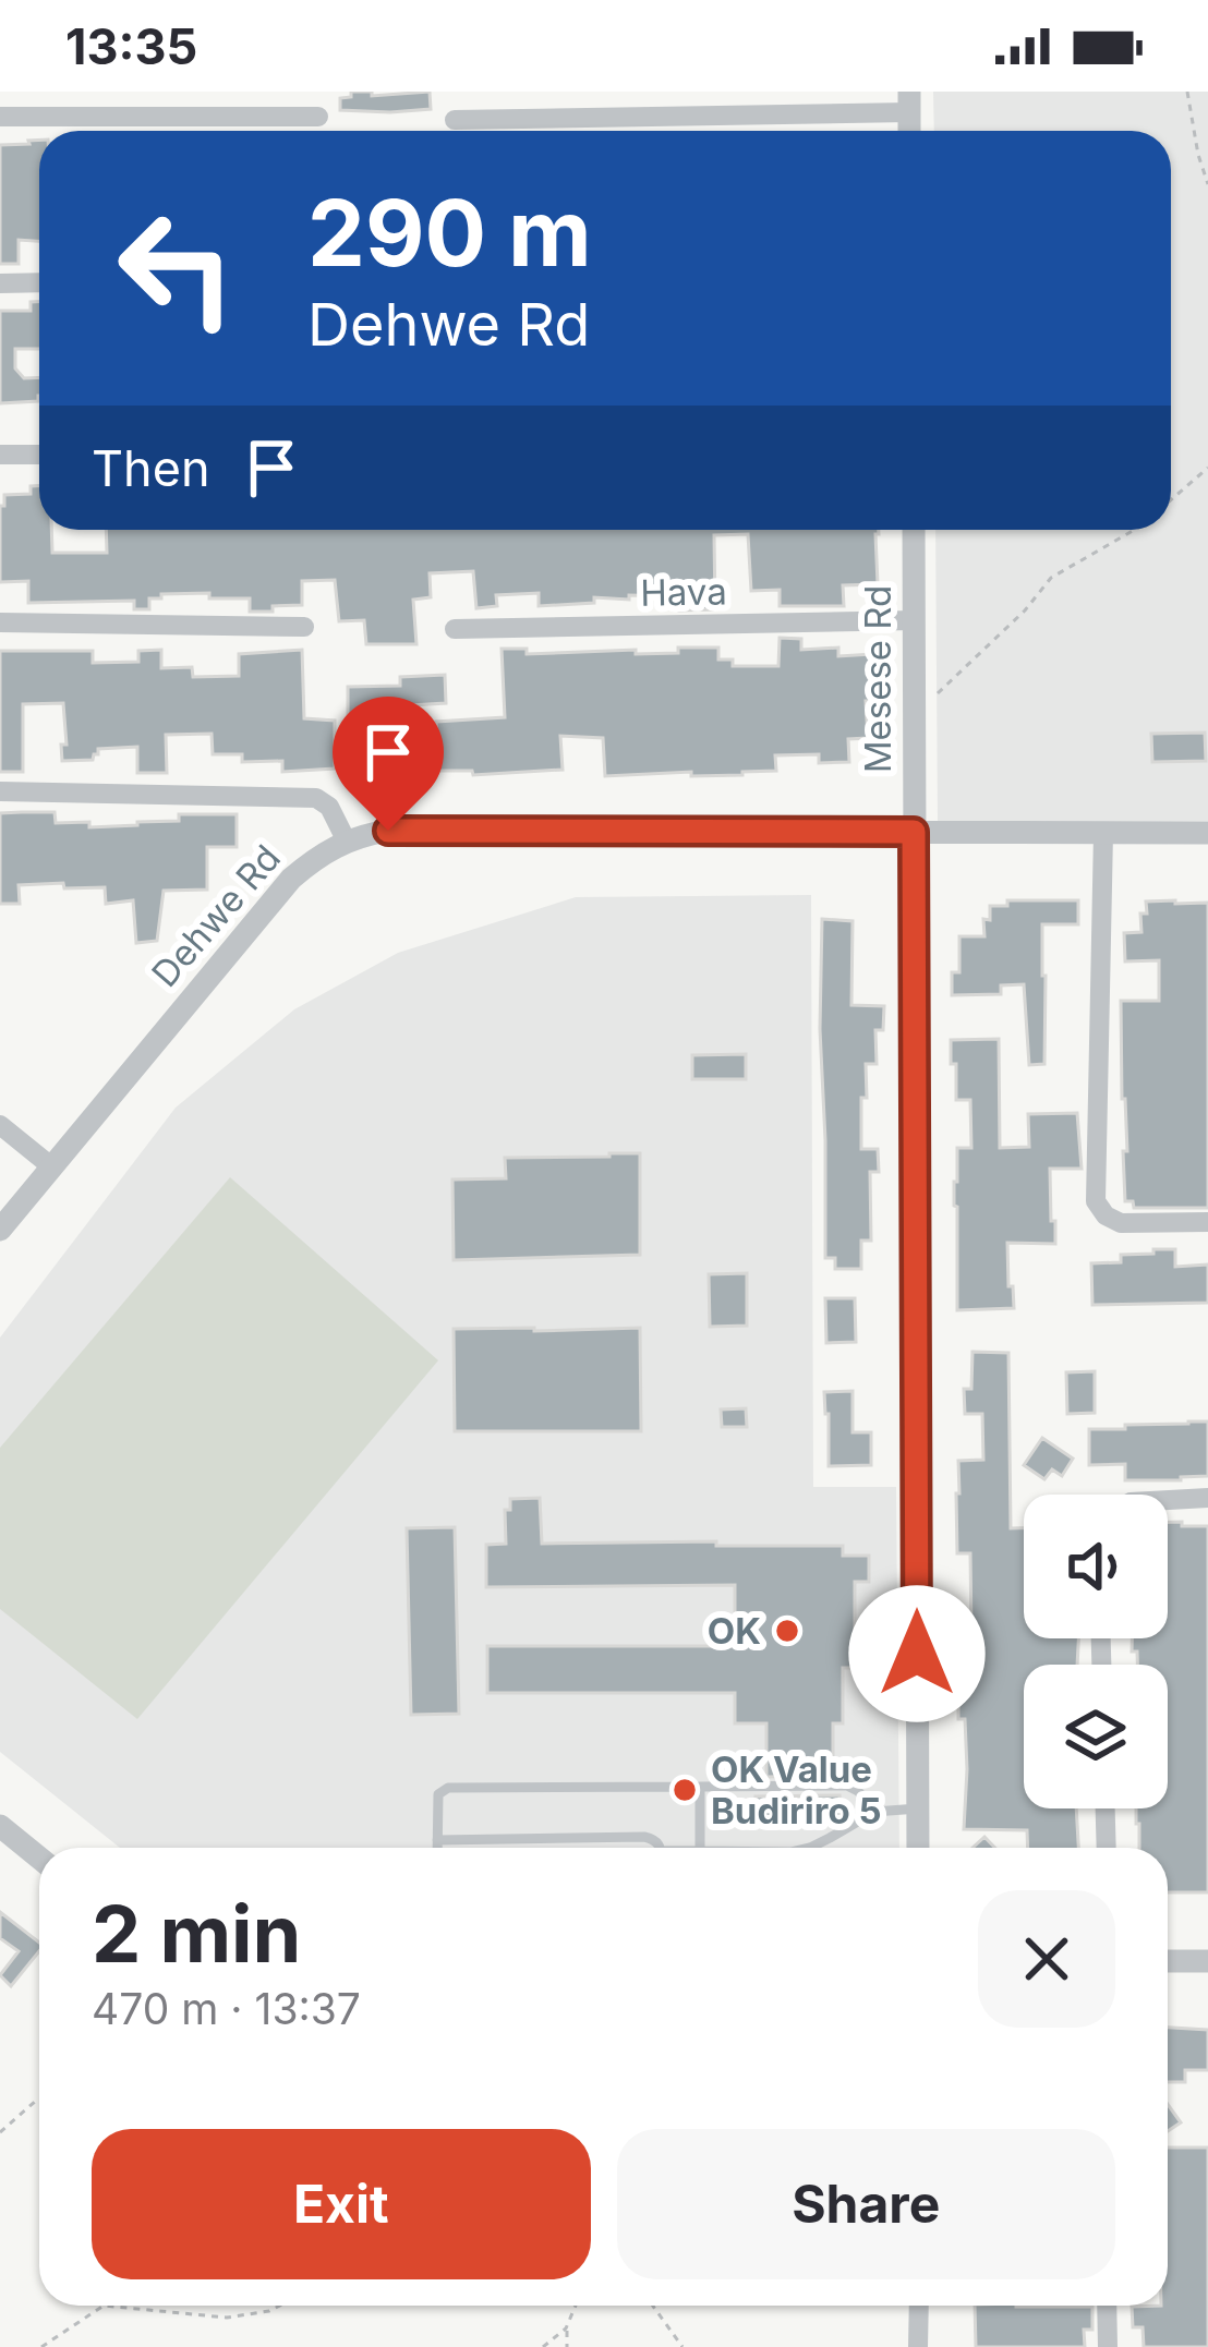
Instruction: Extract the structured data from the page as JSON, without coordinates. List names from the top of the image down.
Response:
{
  "streets": {
    "street": ["Hava", "Mesese Rd", "Dehwe Rd"]
  },
  "crossings": [
    ["Hava", "Mesese Rd"],
    ["Mesese Rd", "Dehwe Rd"]
  ],
  "places": ["OK", "OK Value Budiriro 5"],
  "page": {
    "status": "13:35",
    "turn": ["290 m", "Dehwe Rd"],
    "then": "Then",
    "heading": ["2 min", "470 m · 13:37"],
    "buttons": ["Exit", "Share"]
  }
}
